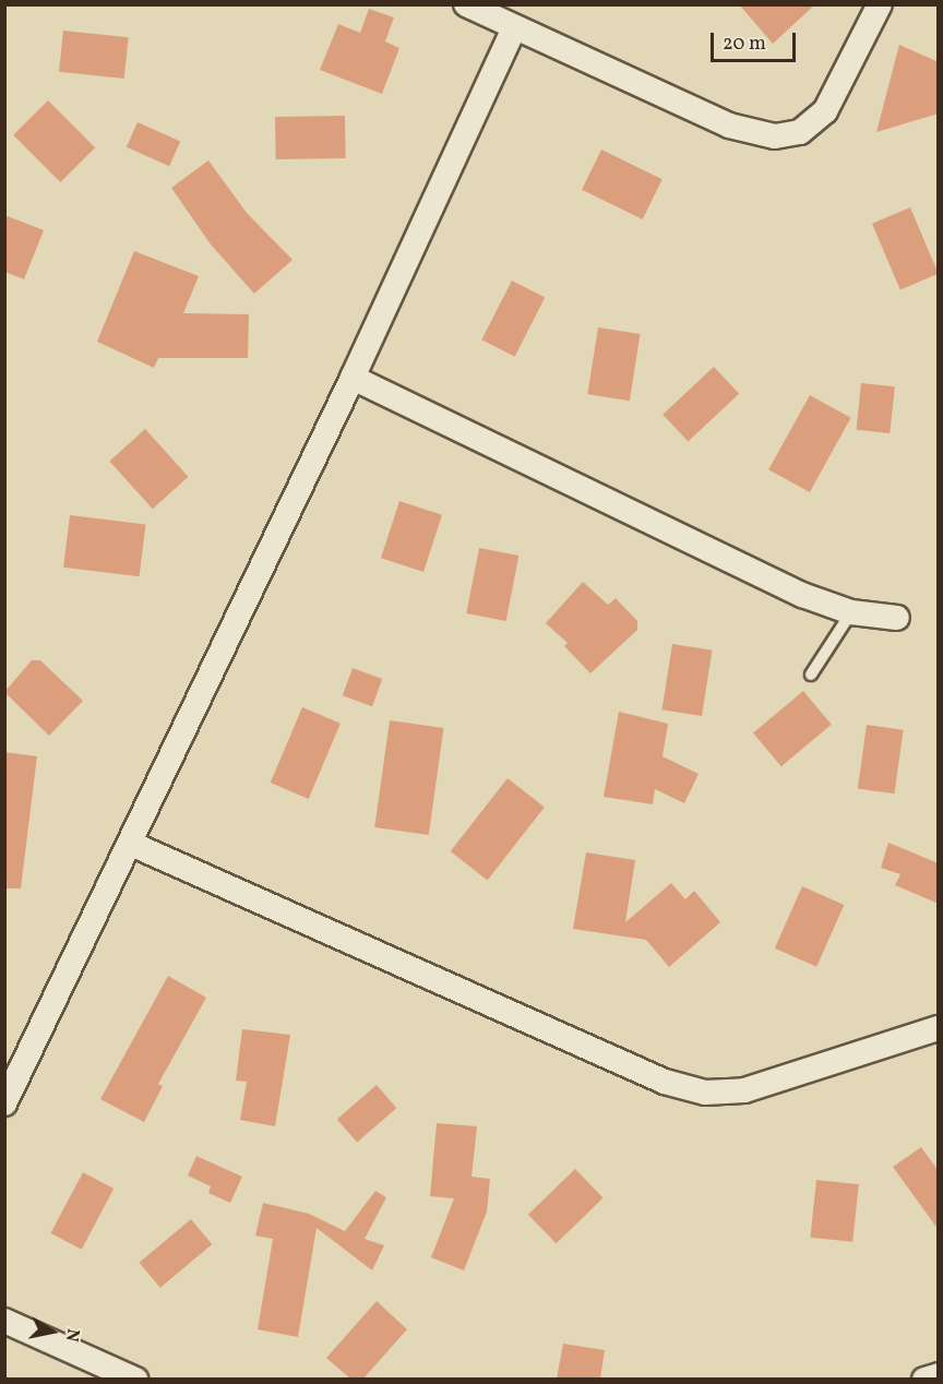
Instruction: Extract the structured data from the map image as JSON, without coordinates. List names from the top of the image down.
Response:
{
  "scale_bar": "20 m",
  "north": "right"
}
